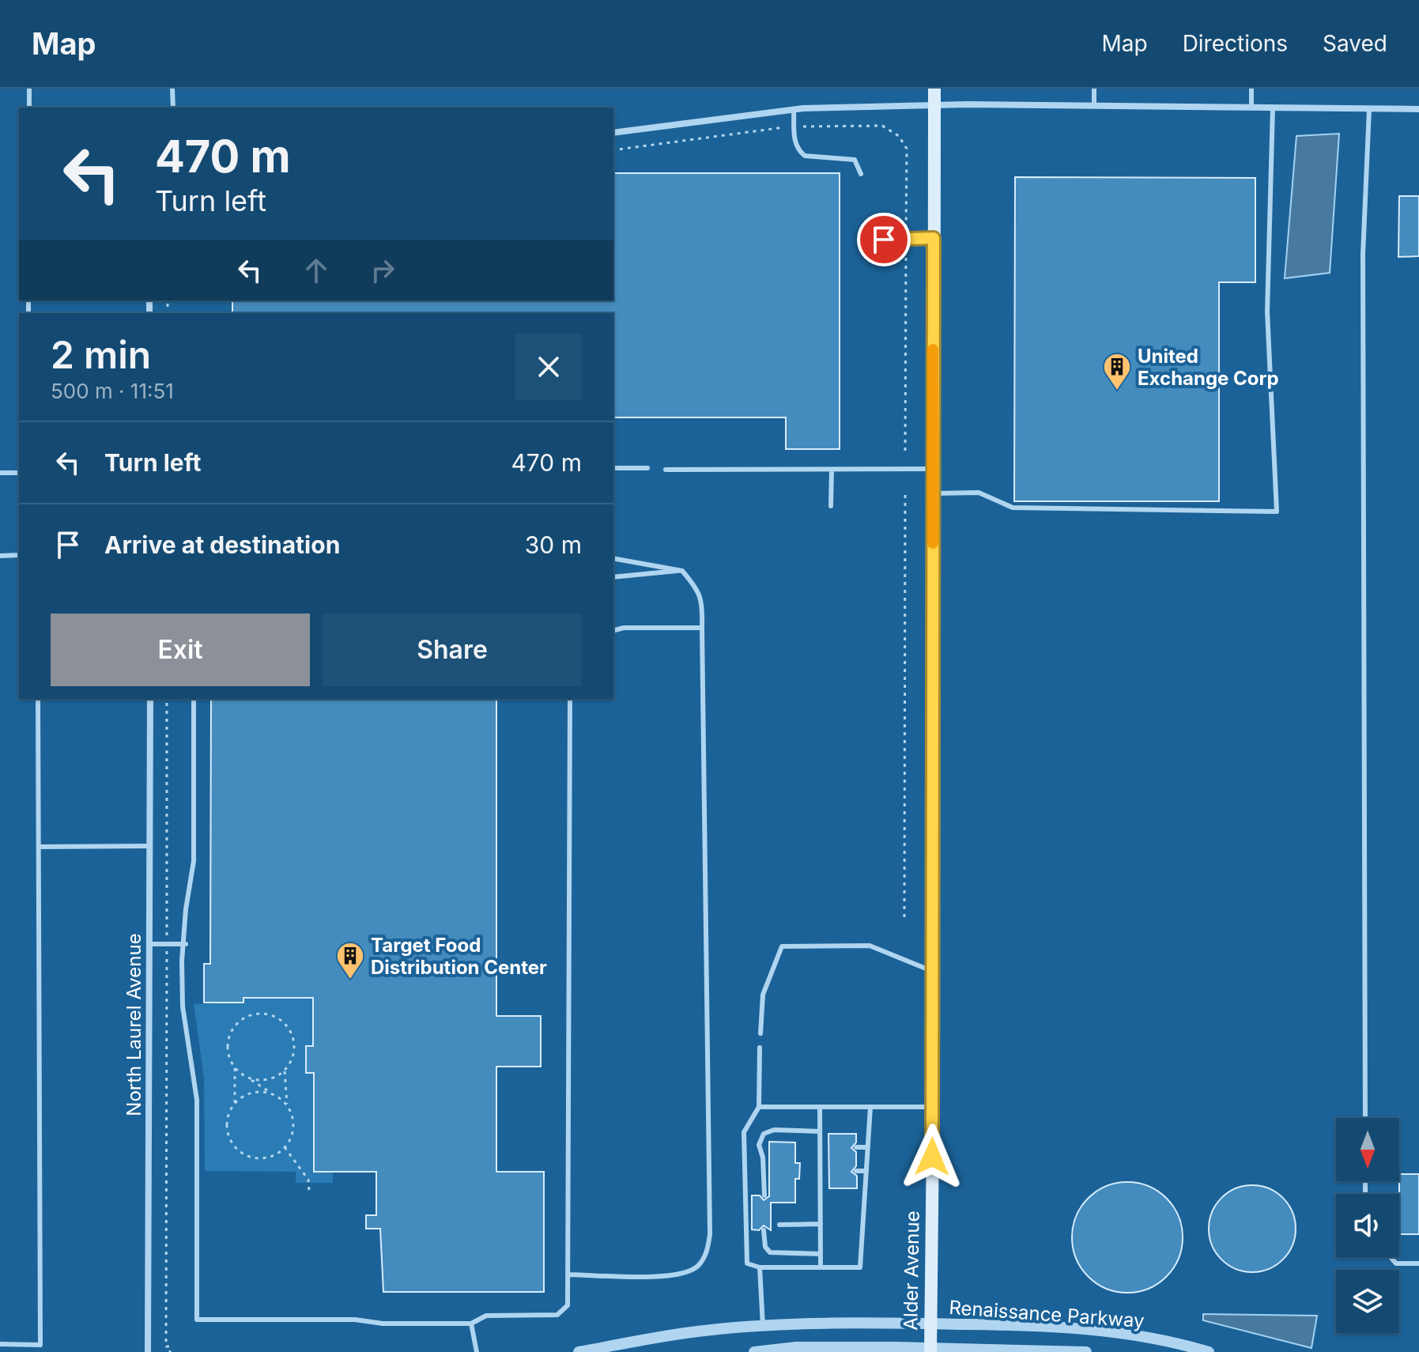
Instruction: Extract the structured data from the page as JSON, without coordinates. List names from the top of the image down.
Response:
{
  "streets": {
    "main road": ["Alder Avenue"],
    "street": ["North Laurel Avenue", "Renaissance Parkway"]
  },
  "crossings": [
    ["Alder Avenue", "Renaissance Parkway"]
  ],
  "places": {
    "building": ["United Exchange Corp", "Target Food Distribution Center"]
  },
  "north": "bottom",
  "page": {
    "header": "Map",
    "nav": ["Map", "Directions", "Saved"],
    "turn": ["470 m", "Turn left"],
    "heading": ["2 min", "500 m · 11:51"],
    "list": [
      {
        "name": "Turn left",
        "value": "470 m"
      },
      {
        "name": "Arrive at destination",
        "value": "30 m"
      }
    ],
    "buttons": ["Exit", "Share"]
  }
}
